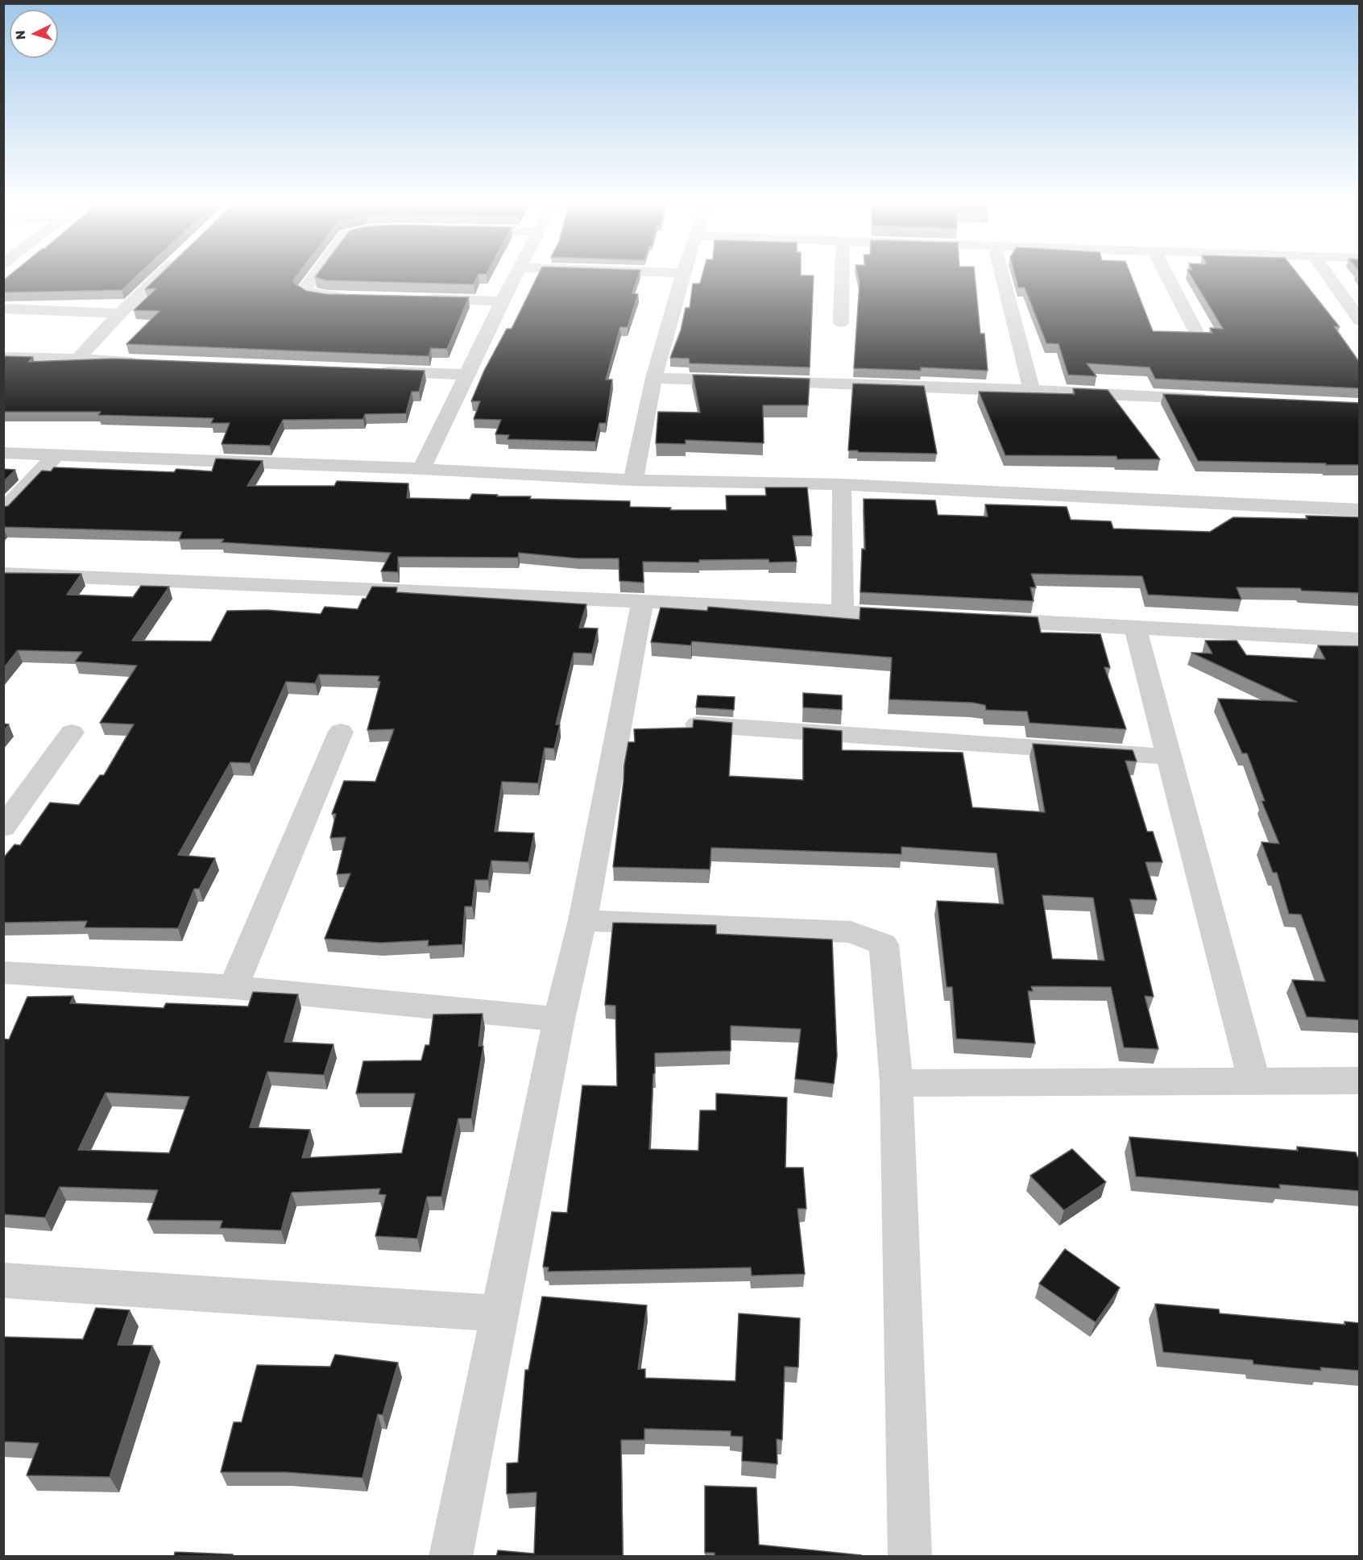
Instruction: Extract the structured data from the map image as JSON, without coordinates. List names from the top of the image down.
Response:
{
  "north": "left"
}
